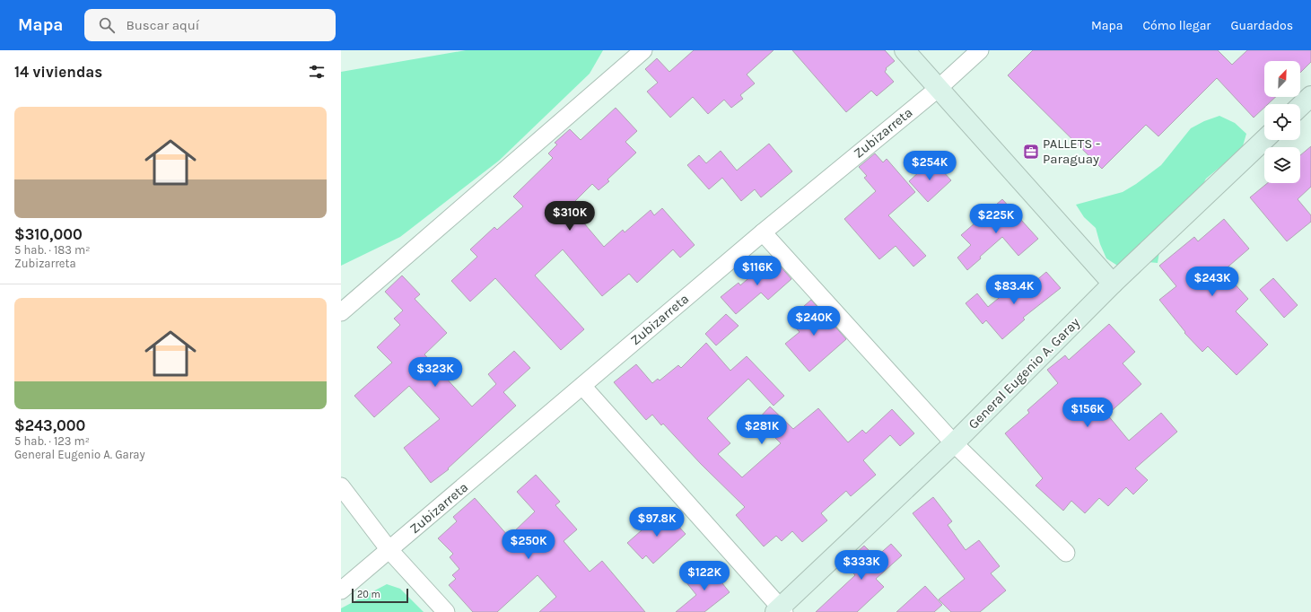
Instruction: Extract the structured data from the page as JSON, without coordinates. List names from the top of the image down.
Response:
{
  "streets": {
    "street": ["Zubizarreta", "General Eugenio A. Garay"]
  },
  "places": {
    "office": ["PALLETS - Paraguay"]
  },
  "scale_bar": "20 m",
  "north": "top right",
  "page": {
    "header": "Mapa",
    "search": "Buscar aquí",
    "nav": ["Mapa", "Cómo llegar", "Guardados"],
    "heading": "14 viviendas",
    "list": [
      {
        "name": "$310,000",
        "note": "5 hab. · 183 m² · Zubizarreta"
      },
      {
        "name": "$243,000",
        "note": "5 hab. · 123 m² · General Eugenio A. Garay"
      }
    ],
    "price": [
      "$254K",
      "$310K",
      "$225K",
      "$116K",
      "$243K",
      "$83.4K",
      "$240K",
      "$323K",
      "$156K",
      "$281K",
      "$97.8K",
      "$250K",
      "$333K",
      "$122K"
    ],
    "scale": "20 m"
  }
}
